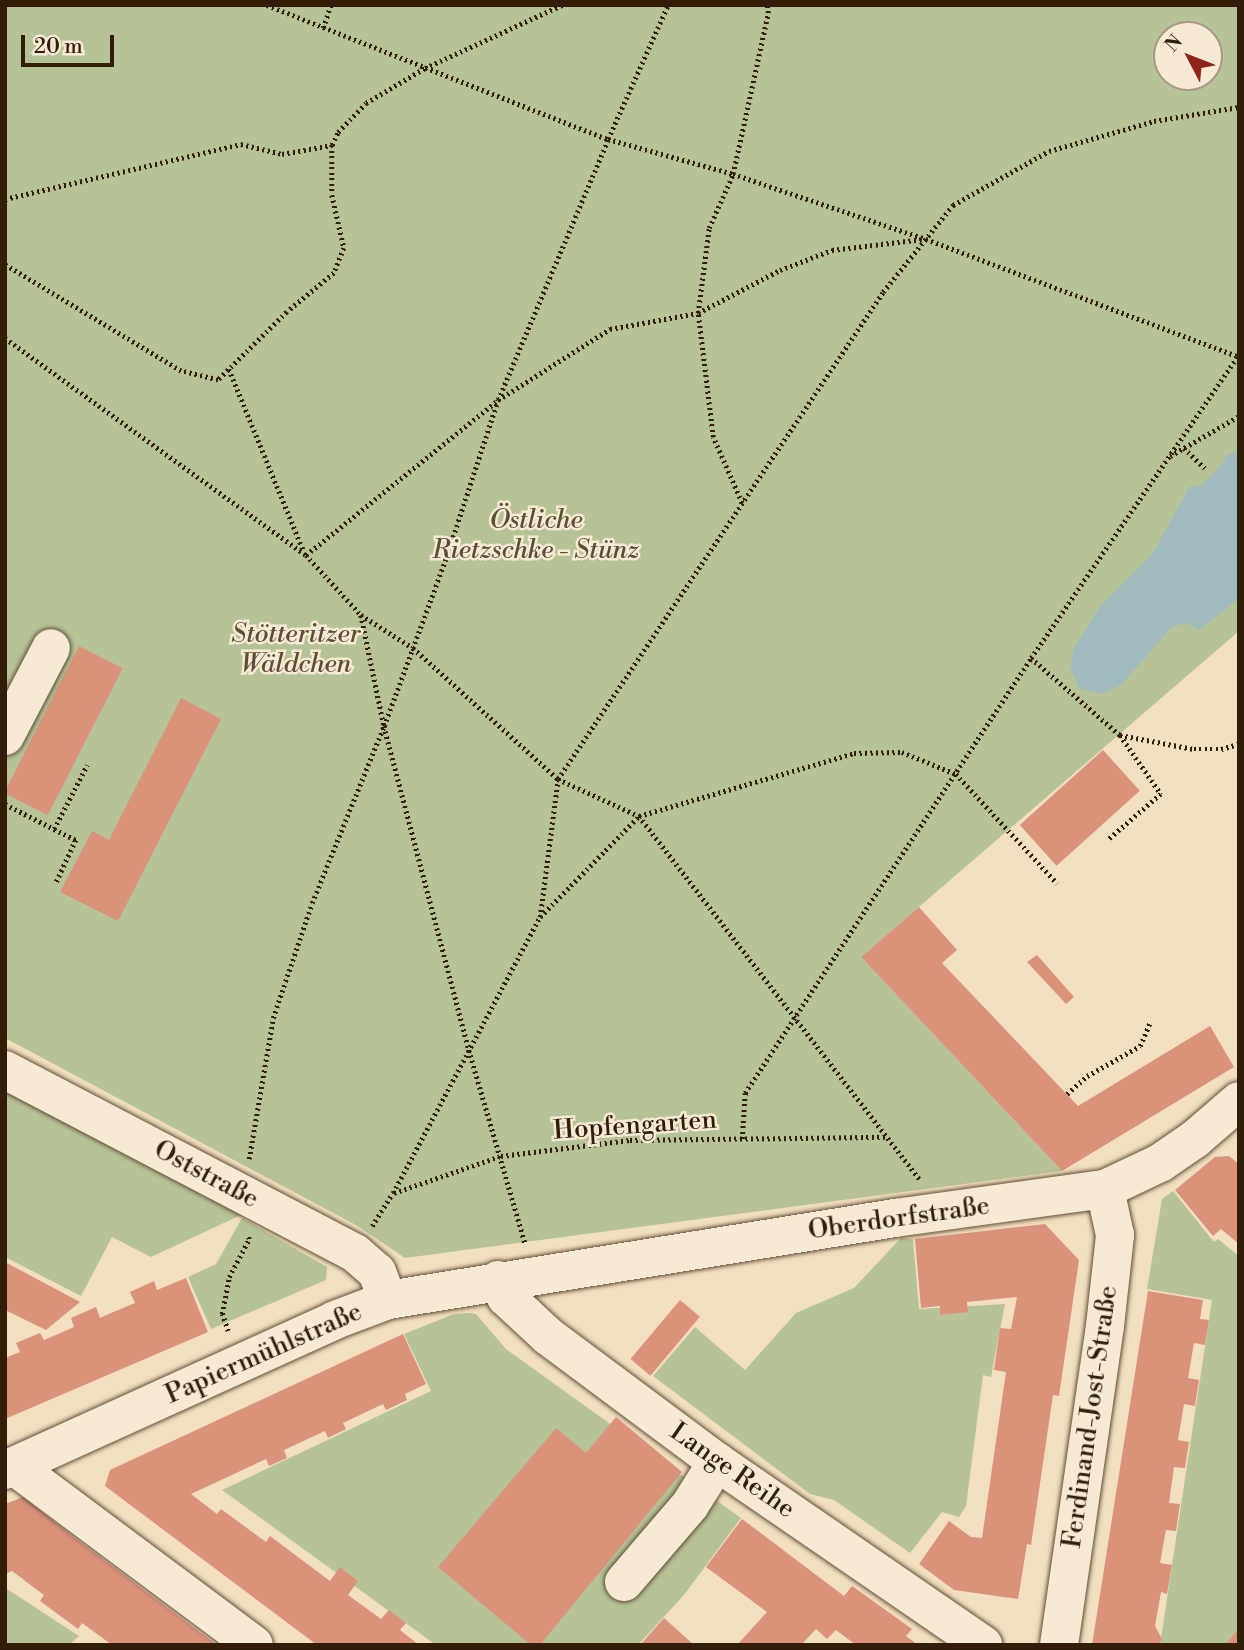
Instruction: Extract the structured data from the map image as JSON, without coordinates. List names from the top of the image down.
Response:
{
  "streets": {
    "street": [
      "Oststraße",
      "Oberdorfstraße",
      "Papiermühlstraße",
      "Ferdinand-Jost-Straße",
      "Lange Reihe"
    ],
    "path": ["Hopfengarten"]
  },
  "crossings": [
    ["Oststraße", "Papiermühlstraße"],
    ["Oberdorfstraße", "Papiermühlstraße"],
    ["Oberdorfstraße", "Ferdinand-Jost-Straße"],
    ["Oberdorfstraße", "Lange Reihe"],
    ["Papiermühlstraße", "Lange Reihe"]
  ],
  "parks": ["Östliche Rietzschke - Stünz", "Stötteritzer Wäldchen"],
  "scale_bar": "20 m",
  "north": "top left"
}
